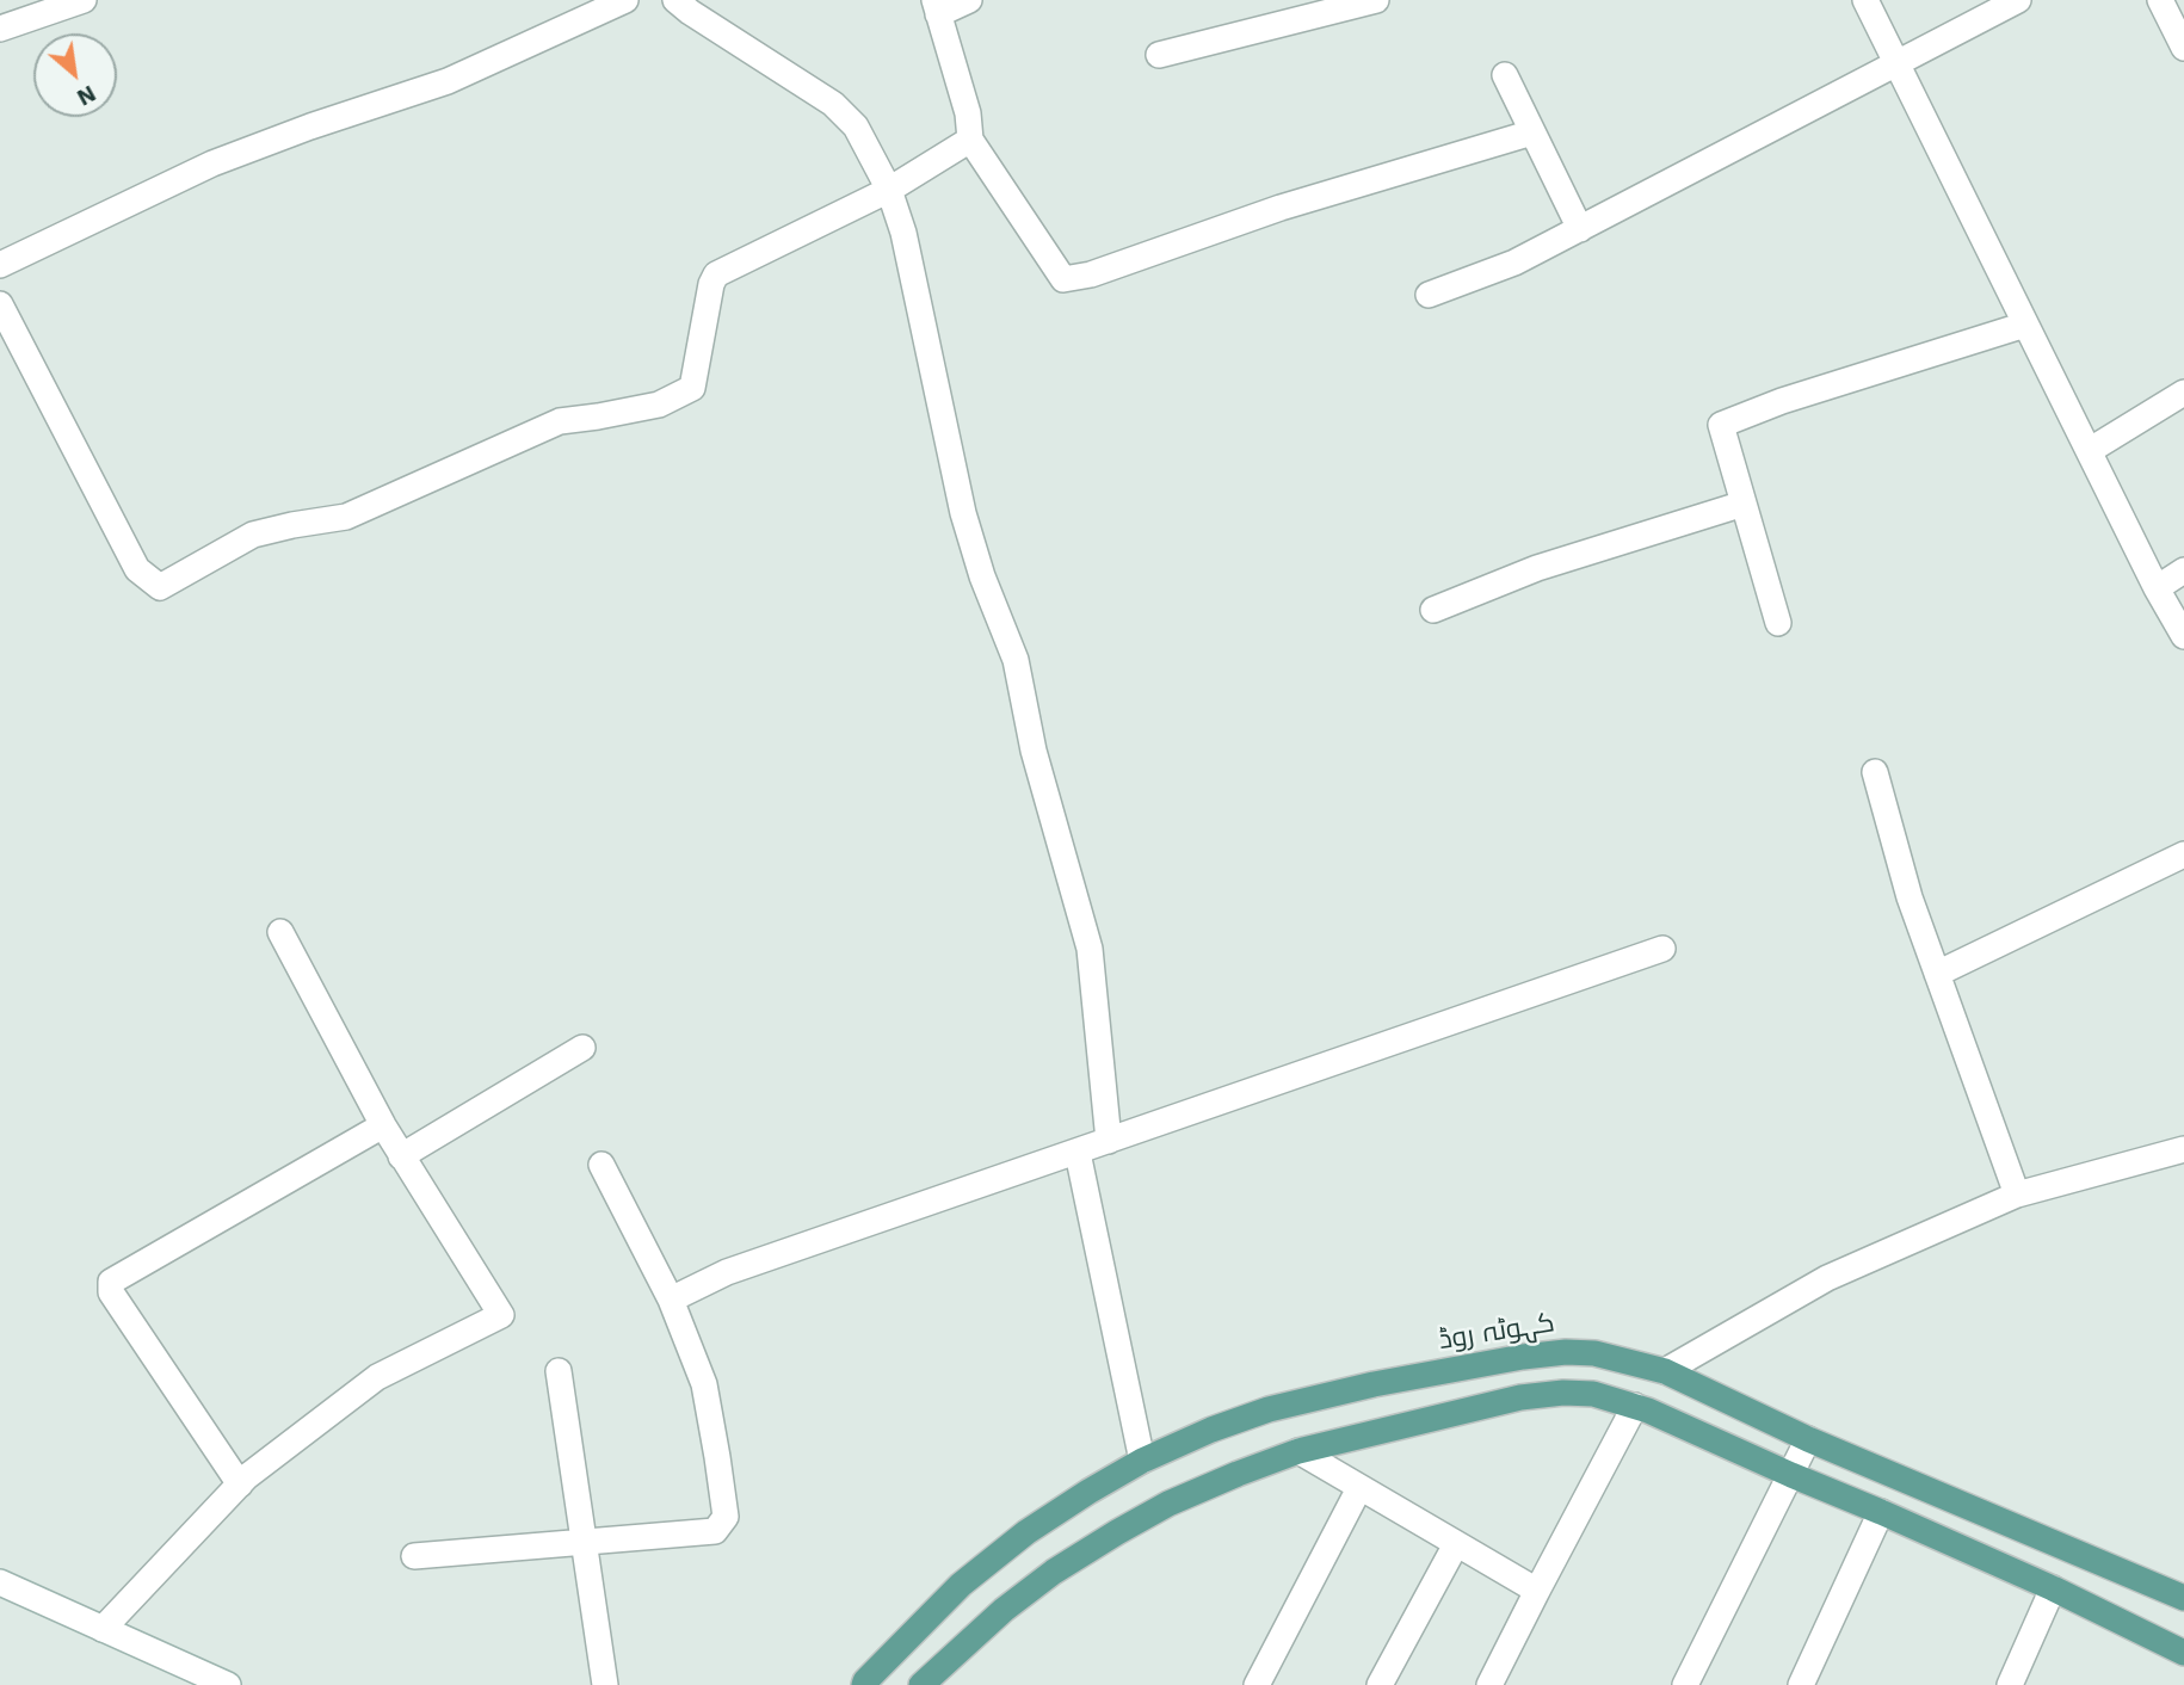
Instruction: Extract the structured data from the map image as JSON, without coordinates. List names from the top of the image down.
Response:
{
  "streets": {
    "main road": ["کہوٹہ روڈ"]
  },
  "north": "bottom right"
}
